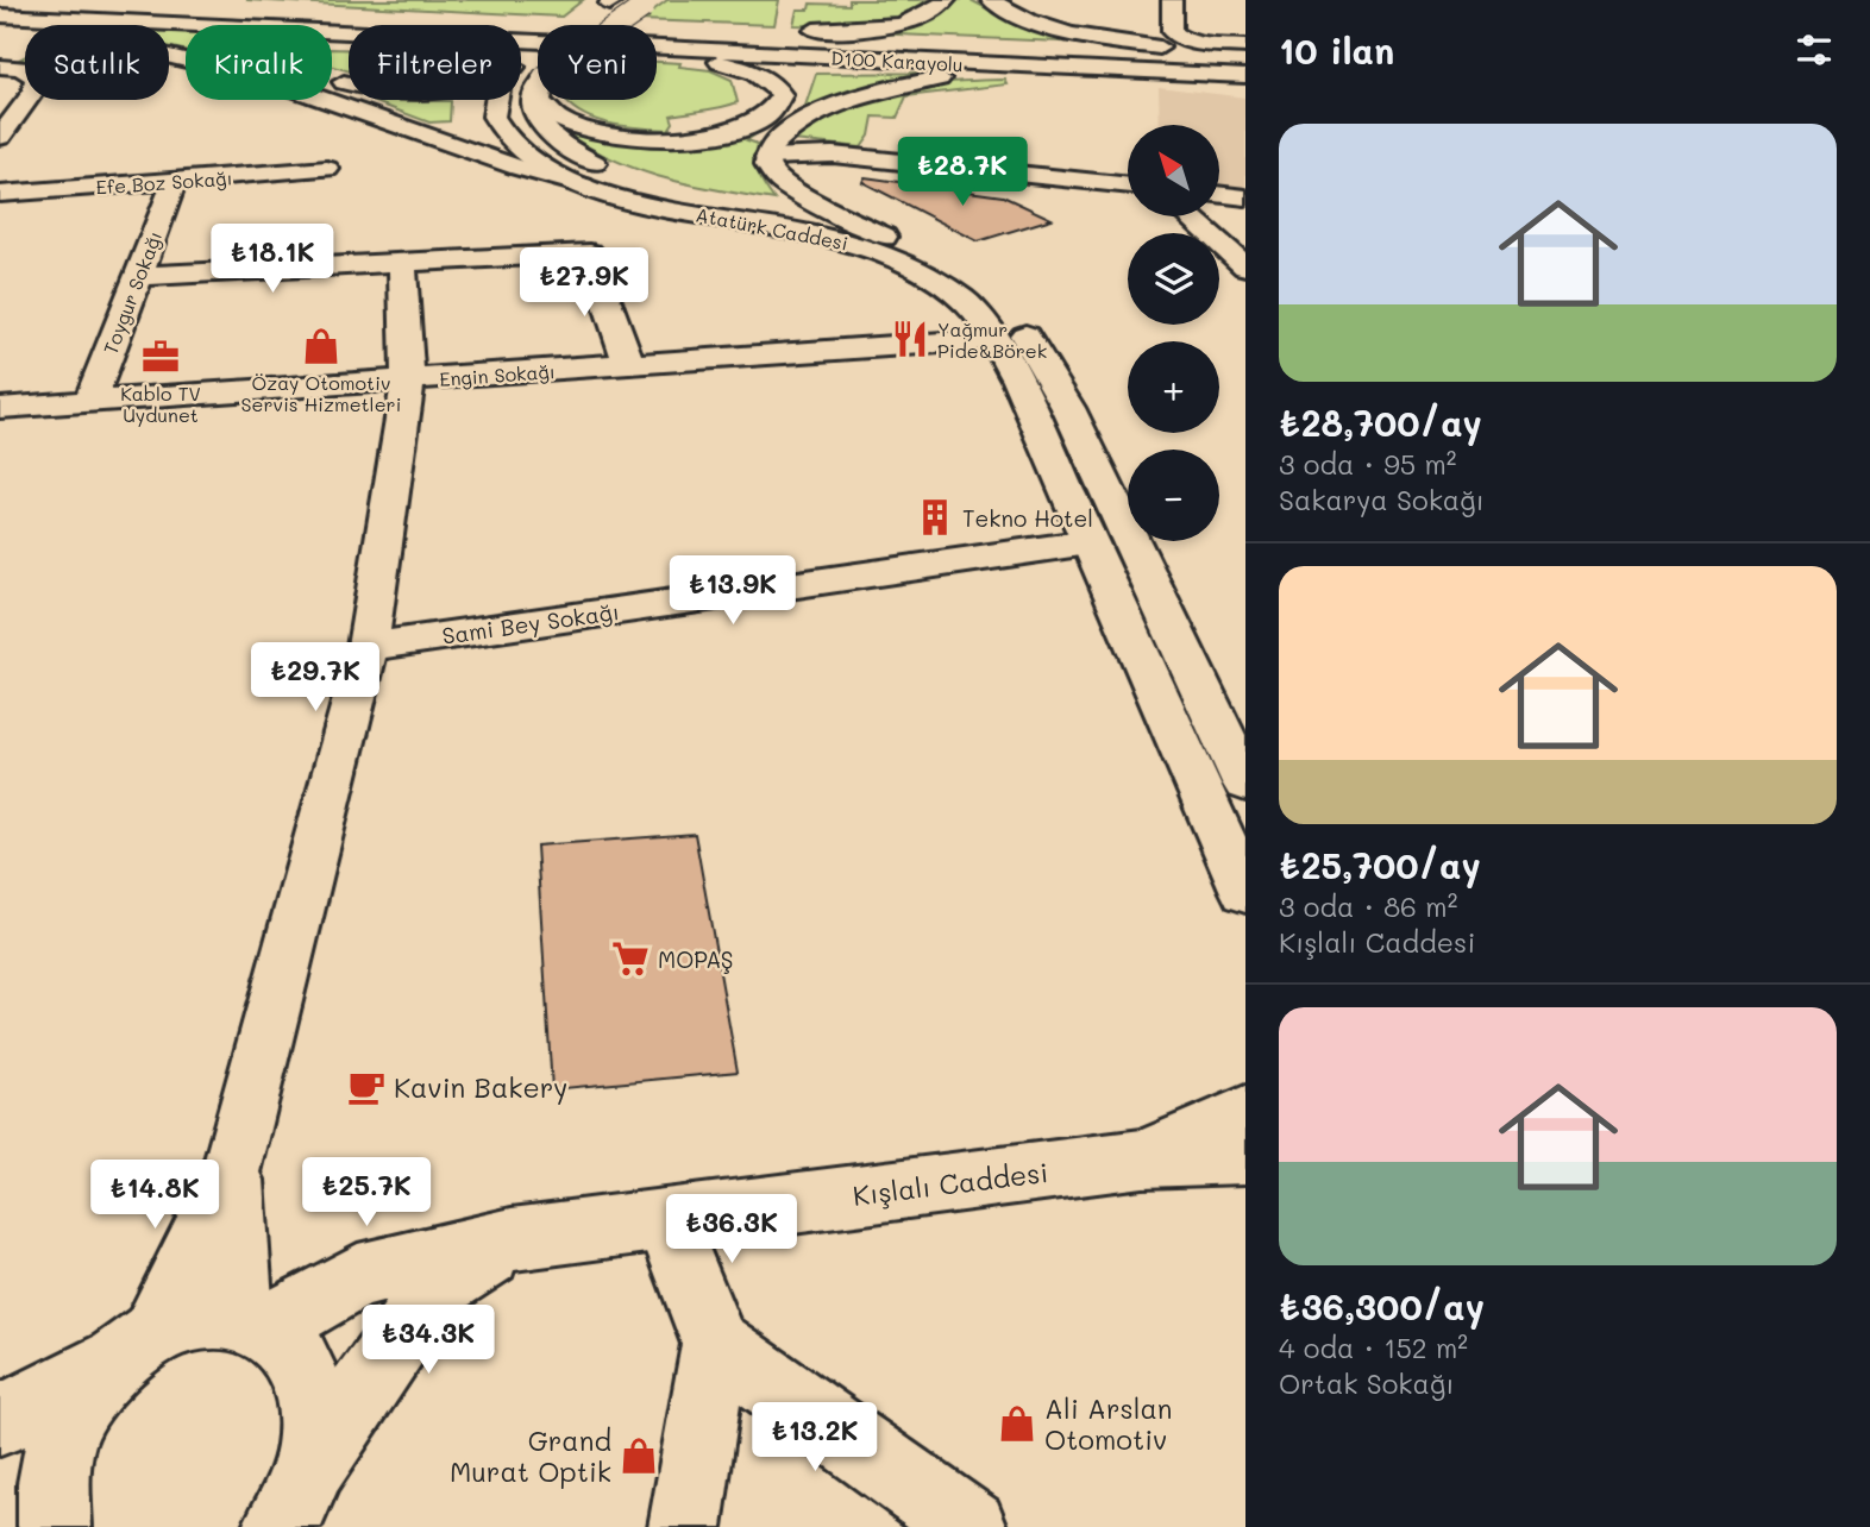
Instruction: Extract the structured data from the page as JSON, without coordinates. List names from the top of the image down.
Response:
{
  "streets": {
    "main road": [
      "D100 Karayolu",
      "Efe Boz Sokağı",
      "Atatürk Caddesi",
      "Toygur Sokağı",
      "Engin Sokağı",
      "Sami Bey Sokağı",
      "Kışlalı Caddesi"
    ]
  },
  "crossings": [
    ["Efe Boz Sokağı", "Toygur Sokağı"],
    ["Atatürk Caddesi", "Engin Sokağı"],
    ["Atatürk Caddesi", "Sami Bey Sokağı"],
    ["Toygur Sokağı", "Engin Sokağı"]
  ],
  "places": {
    "restaurant": ["Yağmur Pide&Börek"],
    "shop": ["Özay Otomotiv Servis Hizmetleri", "Ali Arslan Otomotiv", "Grand Murat Optik"],
    "office": ["Kablo TV Uydunet"],
    "building": ["Tekno Hotel"],
    "supermarket": ["MOPAŞ"],
    "cafe": ["Kavin Bakery"]
  },
  "north": "top left",
  "page": {
    "heading": "10 ilan",
    "chip": [
      "Satılık",
      "Kiralık",
      "Filtreler",
      "Yeni"
    ],
    "list": [
      {
        "name": "₺28,700/ay",
        "note": "3 oda · 95 m² · Sakarya Sokağı"
      },
      {
        "name": "₺25,700/ay",
        "note": "3 oda · 86 m² · Kışlalı Caddesi"
      },
      {
        "name": "₺36,300/ay",
        "note": "4 oda · 152 m² · Ortak Sokağı"
      }
    ],
    "map_buttons": ["+", "−"],
    "price": [
      "₺28.7K",
      "₺18.1K",
      "₺27.9K",
      "₺13.9K",
      "₺29.7K",
      "₺25.7K",
      "₺14.8K",
      "₺36.3K",
      "₺34.3K",
      "₺13.2K"
    ]
  }
}
